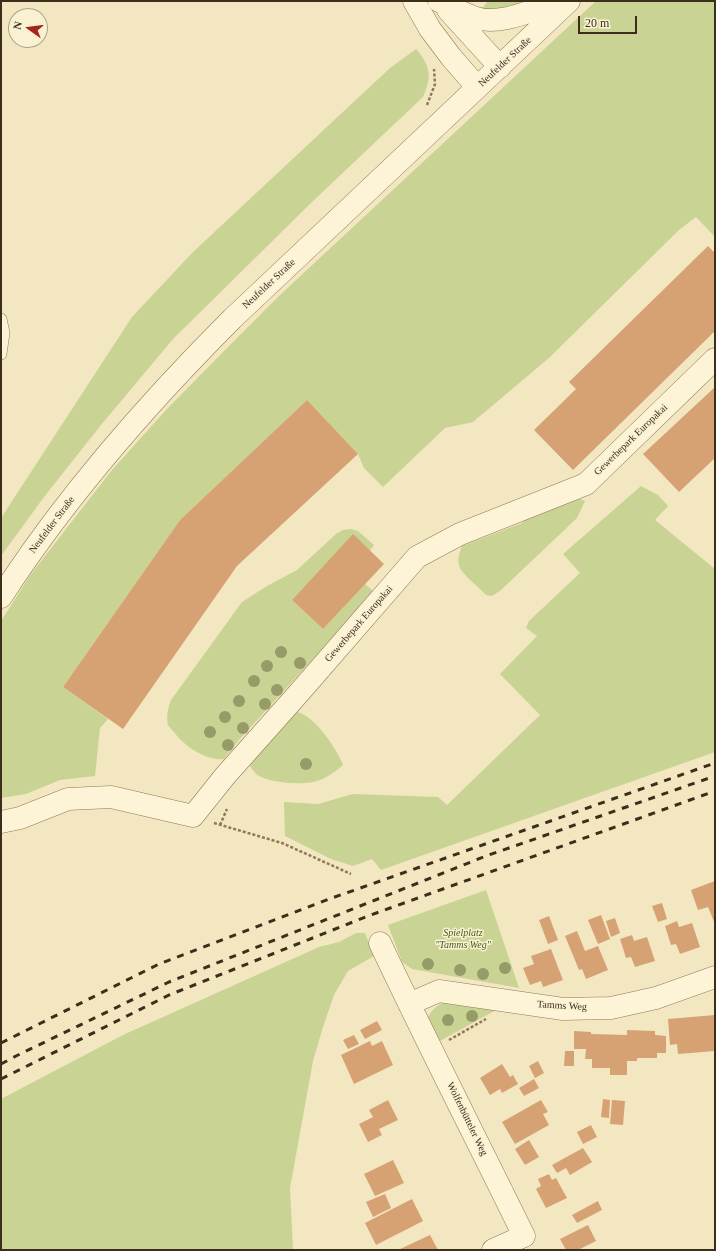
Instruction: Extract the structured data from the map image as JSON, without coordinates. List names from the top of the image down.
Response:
{
  "streets": {
    "street": [
      "Neufelder Straße",
      "Gewerbepark Europakai",
      "Tamms Weg",
      "Wolfenbütteler Weg"
    ]
  },
  "crossings": [
    ["Tamms Weg", "Wolfenbütteler Weg"]
  ],
  "parks": ["Spielplatz \"Tamms Weg\""],
  "scale_bar": "20 m",
  "north": "left"
}
